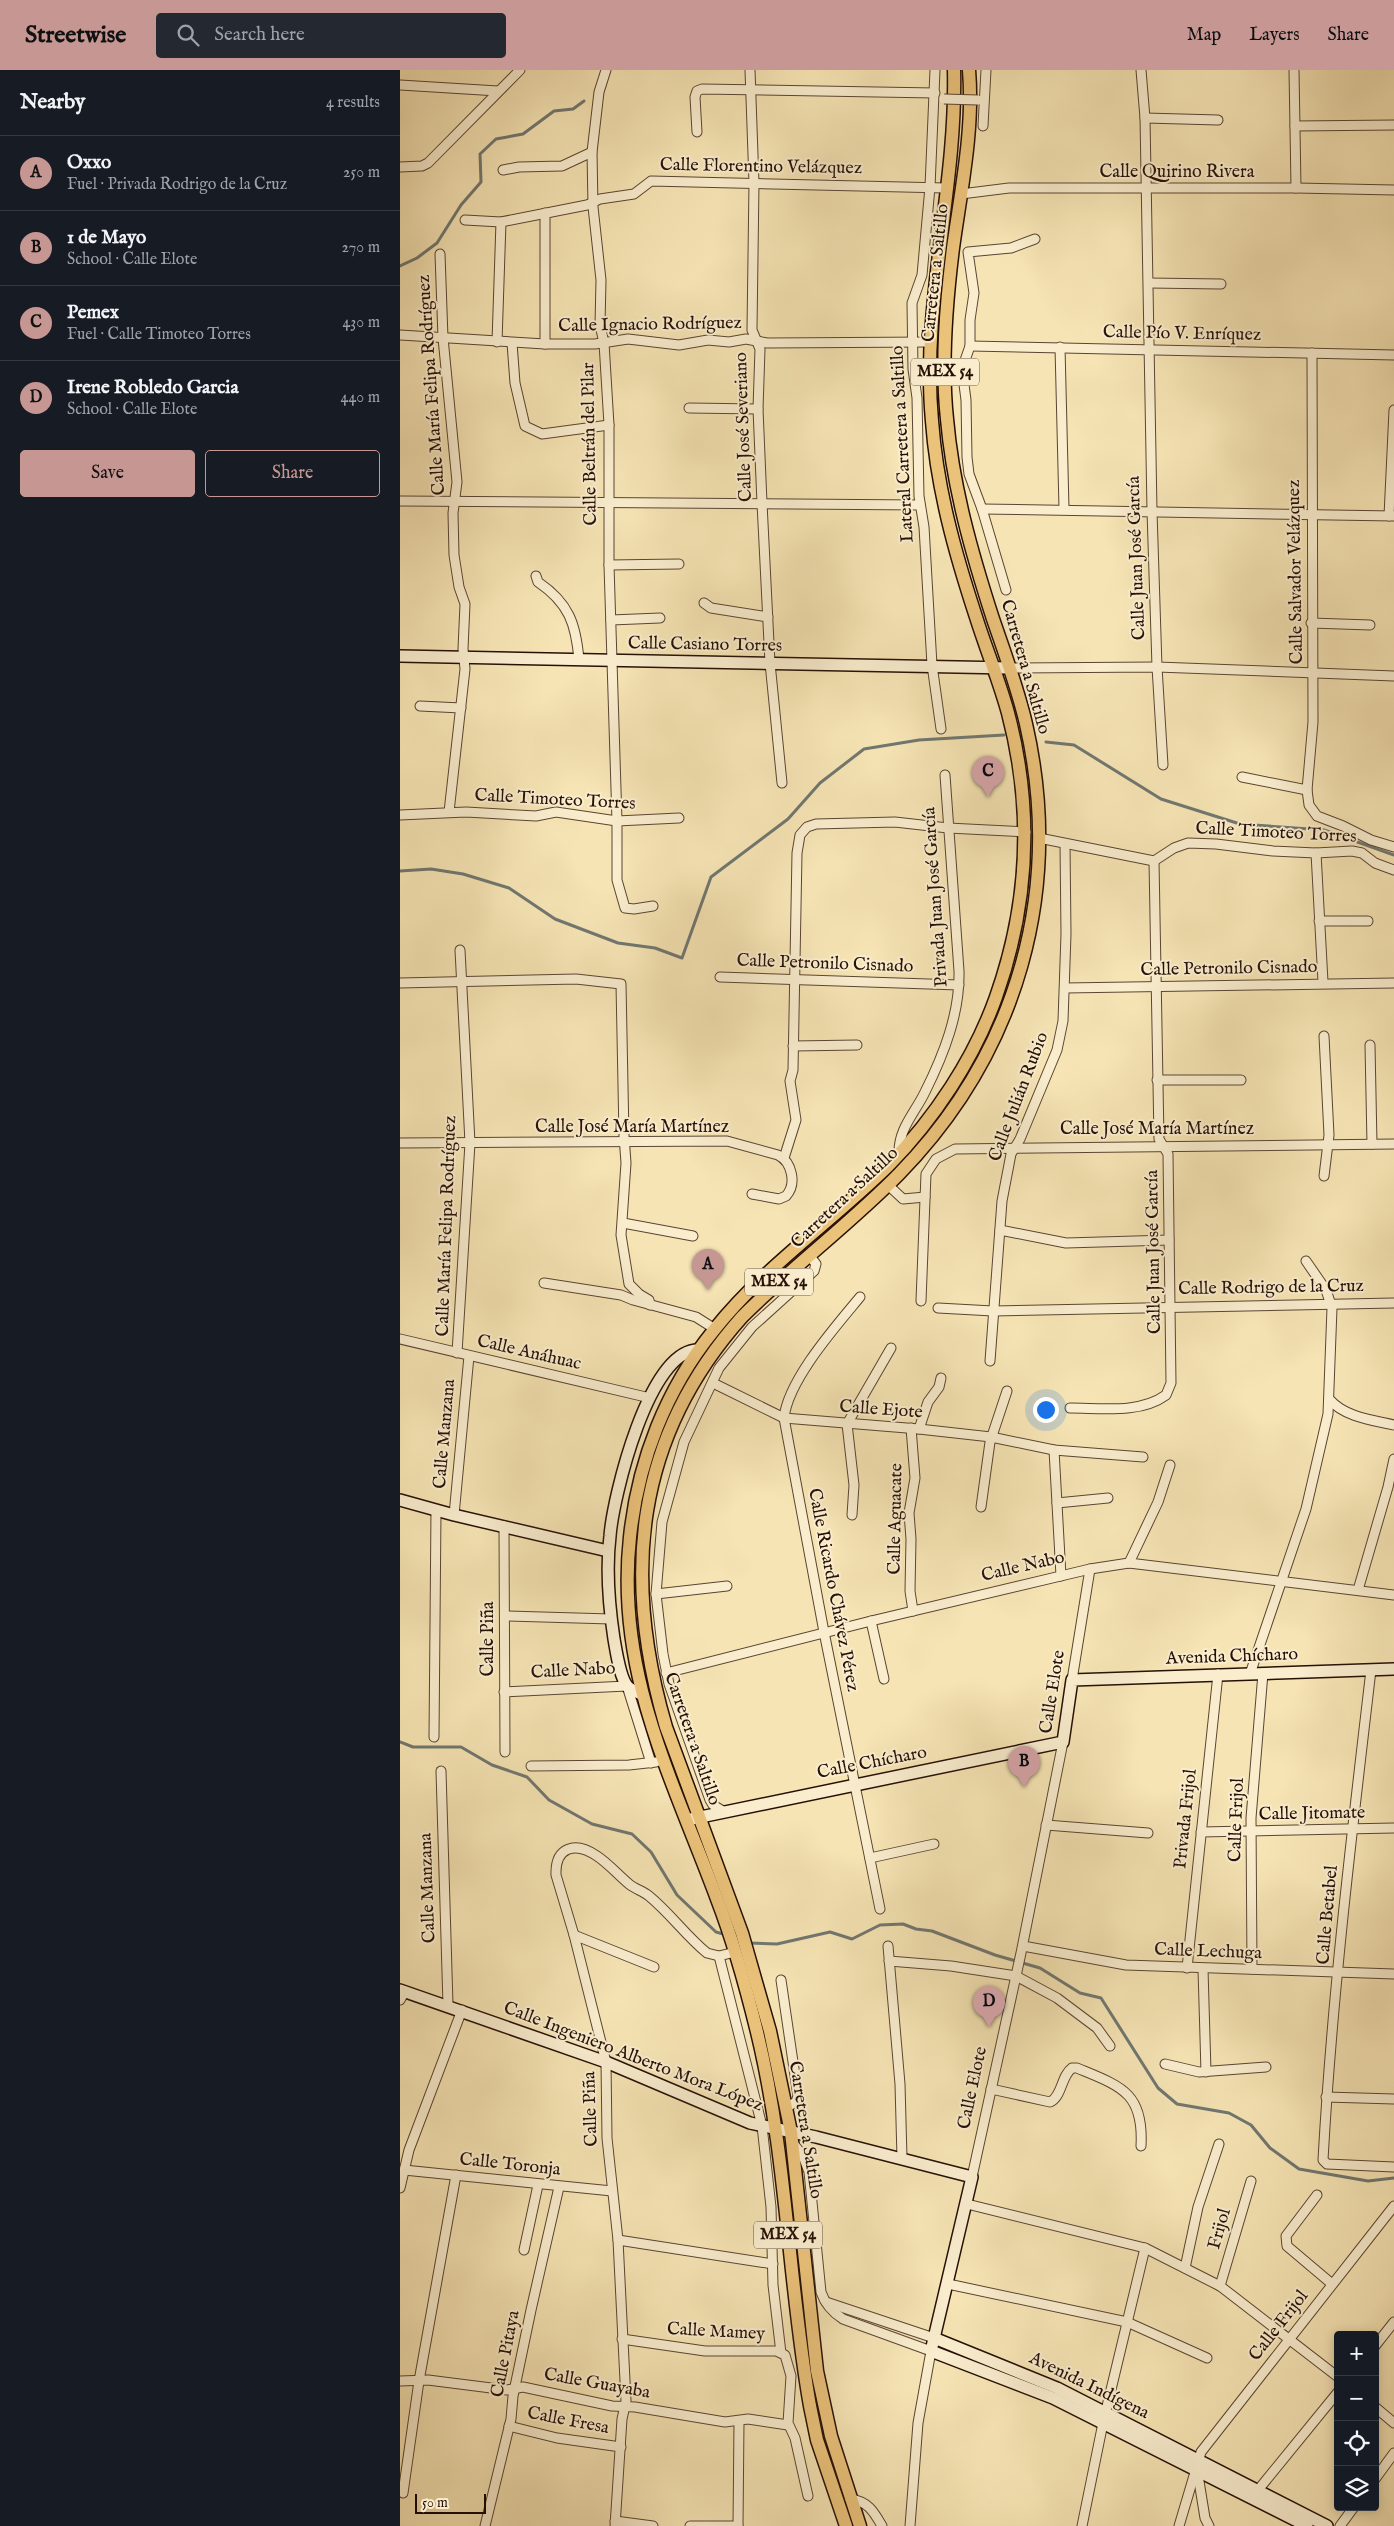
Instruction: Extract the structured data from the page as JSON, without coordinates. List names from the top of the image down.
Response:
{
  "streets": {
    "main road": ["Carretera a Saltillo", "MEX 54"],
    "street": [
      "Calle Florentino Velázquez",
      "Calle Quirino Rivera",
      "Calle Ignacio Rodríguez",
      "Calle Pío V. Enríquez",
      "Calle María Felipa Rodríguez",
      "Calle José Severiano",
      "Calle Beltrán del Pilar",
      "Lateral Carretera a Saltillo",
      "Calle Juan José García",
      "Calle Salvador Velázquez",
      "Calle Casiano Torres",
      "Calle Timoteo Torres",
      "Privada Juan José García",
      "Calle Petronilo Cisnado",
      "Calle Julián Rubio",
      "Calle José María Martínez",
      "Calle Rodrigo de la Cruz",
      "Calle Anáhuac",
      "Calle Ejote",
      "Calle Manzana",
      "Calle Aguacate",
      "Calle Nabo",
      "Calle Ricardo Chávez Pérez",
      "Calle Piña",
      "Avenida Chícharo",
      "Calle Elote",
      "Calle Chícharo",
      "Calle Jitomate",
      "Privada Frijol",
      "Calle Frijol",
      "Calle Betabel",
      "Calle Lechuga",
      "Calle Ingeniero Alberto Mora López",
      "Calle Toronja",
      "Frijol",
      "Calle Mamey",
      "Calle Pitaya",
      "Calle Guayaba",
      "Avenida Indígena",
      "Calle Fresa"
    ]
  },
  "crossings": [
    ["Calle Florentino Velázquez", "Carretera a Saltillo"],
    ["Calle Florentino Velázquez", "Calle José Severiano"],
    ["Calle Florentino Velázquez", "Calle Beltrán del Pilar"],
    ["Calle Florentino Velázquez", "Lateral Carretera a Saltillo"],
    ["Calle Quirino Rivera", "Carretera a Saltillo"],
    ["Calle Quirino Rivera", "Calle Juan José García"],
    ["Carretera a Saltillo", "Calle Ignacio Rodríguez"],
    ["Carretera a Saltillo", "Calle Casiano Torres"],
    ["Carretera a Saltillo", "Privada Juan José García"],
    ["Carretera a Saltillo", "Calle Nabo"],
    ["Carretera a Saltillo", "Calle Chícharo"],
    ["Carretera a Saltillo", "Calle Ingeniero Alberto Mora López"],
    ["Calle Ignacio Rodríguez", "Calle María Felipa Rodríguez"],
    ["Calle Ignacio Rodríguez", "Calle José Severiano"],
    ["Calle Ignacio Rodríguez", "Calle Beltrán del Pilar"],
    ["Calle Ignacio Rodríguez", "Lateral Carretera a Saltillo"],
    ["Calle Pío V. Enríquez", "Calle Juan José García"],
    ["Calle Pío V. Enríquez", "Calle Salvador Velázquez"],
    ["Calle María Felipa Rodríguez", "Calle Casiano Torres"],
    ["Calle María Felipa Rodríguez", "Calle Timoteo Torres"],
    ["Calle María Felipa Rodríguez", "Calle José María Martínez"],
    ["Calle María Felipa Rodríguez", "Calle Anáhuac"],
    ["Calle José Severiano", "Calle Casiano Torres"],
    ["Calle Beltrán del Pilar", "Calle Casiano Torres"],
    ["Calle Beltrán del Pilar", "Calle Timoteo Torres"],
    ["Lateral Carretera a Saltillo", "Calle Casiano Torres"],
    ["Calle Juan José García", "Calle Timoteo Torres"],
    ["Calle Juan José García", "Calle Petronilo Cisnado"],
    ["Calle Juan José García", "Calle José María Martínez"],
    ["Calle Juan José García", "Calle Rodrigo de la Cruz"],
    ["Privada Juan José García", "Calle Petronilo Cisnado"],
    ["Calle Petronilo Cisnado", "Calle Julián Rubio"],
    ["Calle Julián Rubio", "Calle José María Martínez"],
    ["Calle Julián Rubio", "Calle Rodrigo de la Cruz"],
    ["Calle Anáhuac", "Calle Manzana"],
    ["Calle Ejote", "Calle Aguacate"],
    ["Calle Ejote", "Calle Ricardo Chávez Pérez"],
    ["Calle Manzana", "Calle Ingeniero Alberto Mora López"],
    ["Calle Aguacate", "Calle Nabo"],
    ["Calle Nabo", "Calle Ricardo Chávez Pérez"],
    ["Calle Nabo", "Calle Piña"],
    ["Calle Nabo", "Calle Elote"],
    ["Calle Ricardo Chávez Pérez", "Calle Chícharo"],
    ["Calle Piña", "Calle Ingeniero Alberto Mora López"],
    ["Calle Piña", "Calle Toronja"],
    ["Calle Piña", "Calle Mamey"],
    ["Calle Piña", "Calle Guayaba"],
    ["Calle Piña", "Calle Fresa"],
    ["Avenida Chícharo", "Calle Elote"],
    ["Avenida Chícharo", "Privada Frijol"],
    ["Avenida Chícharo", "Calle Frijol"],
    ["Avenida Chícharo", "Calle Betabel"],
    ["Calle Elote", "Calle Chícharo"],
    ["Calle Elote", "Calle Lechuga"],
    ["Calle Elote", "Calle Ingeniero Alberto Mora López"],
    ["Calle Elote", "Avenida Indígena"],
    ["Calle Jitomate", "Privada Frijol"],
    ["Calle Jitomate", "Calle Frijol"],
    ["Calle Jitomate", "Calle Betabel"],
    ["Privada Frijol", "Calle Lechuga"],
    ["Calle Frijol", "Calle Lechuga"],
    ["Calle Frijol", "Avenida Indígena"],
    ["Calle Betabel", "Calle Lechuga"],
    ["Calle Toronja", "Calle Pitaya"],
    ["Calle Pitaya", "Calle Guayaba"],
    ["Calle Pitaya", "Calle Fresa"]
  ],
  "scale_bar": "50 m",
  "page": {
    "header": "Streetwise",
    "search": "Search here",
    "nav": ["Map", "Layers", "Share"],
    "heading": ["Nearby", "4 results"],
    "list": [
      {
        "mark": "A",
        "name": "Oxxo",
        "note": "Fuel · Privada Rodrigo de la Cruz",
        "value": "250 m"
      },
      {
        "mark": "B",
        "name": "1 de Mayo",
        "note": "School · Calle Elote",
        "value": "270 m"
      },
      {
        "mark": "C",
        "name": "Pemex",
        "note": "Fuel · Calle Timoteo Torres",
        "value": "430 m"
      },
      {
        "mark": "D",
        "name": "Irene Robledo Garcia",
        "note": "School · Calle Elote",
        "value": "440 m"
      }
    ],
    "buttons": ["Save", "Share"],
    "pins": [
      "C",
      "A",
      "B",
      "D"
    ],
    "map_buttons": ["+", "−"],
    "scale": "50 m"
  }
}
